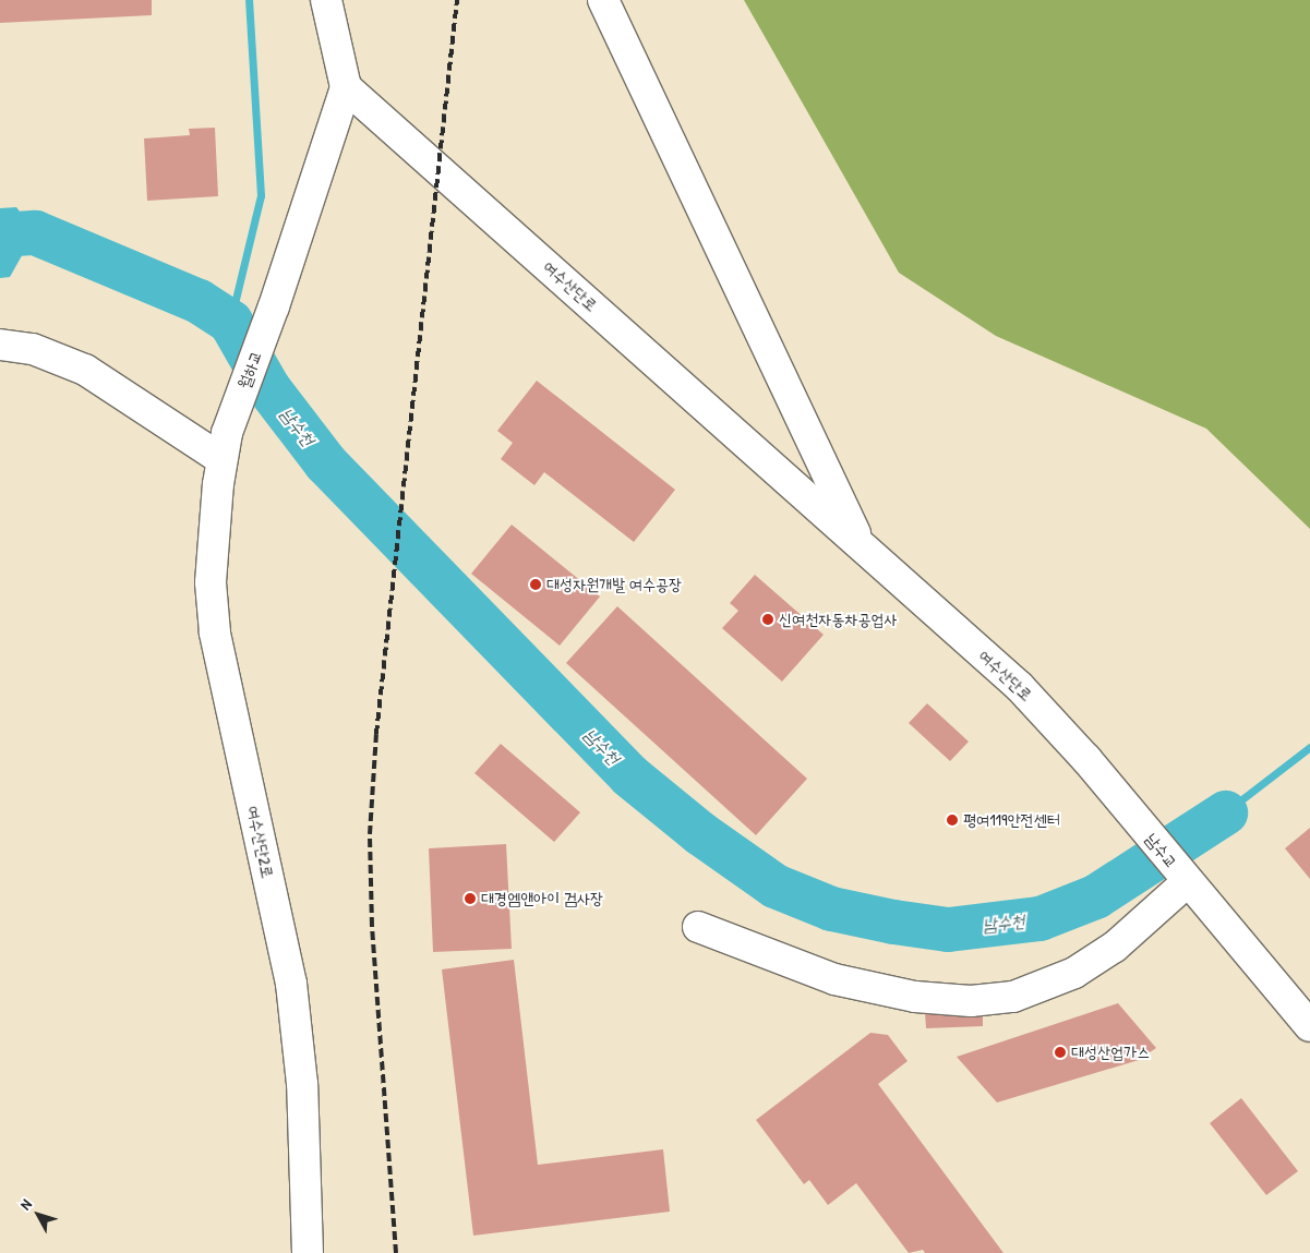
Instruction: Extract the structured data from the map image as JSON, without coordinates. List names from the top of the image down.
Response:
{
  "streets": {
    "street": [
      "여수산단로",
      "월하교",
      "여수산단2로",
      "남수교"
    ]
  },
  "crossings": [
    ["여수산단로", "월하교"],
    ["여수산단로", "남수교"],
    ["월하교", "여수산단2로"]
  ],
  "water": ["남수천"],
  "places": [
    "대성자원개발 여수공장",
    "신여천자동차공업사",
    "평여119안전센터",
    "대경엠앤아이 검사장",
    "대성산업가스"
  ],
  "north": "top left"
}
